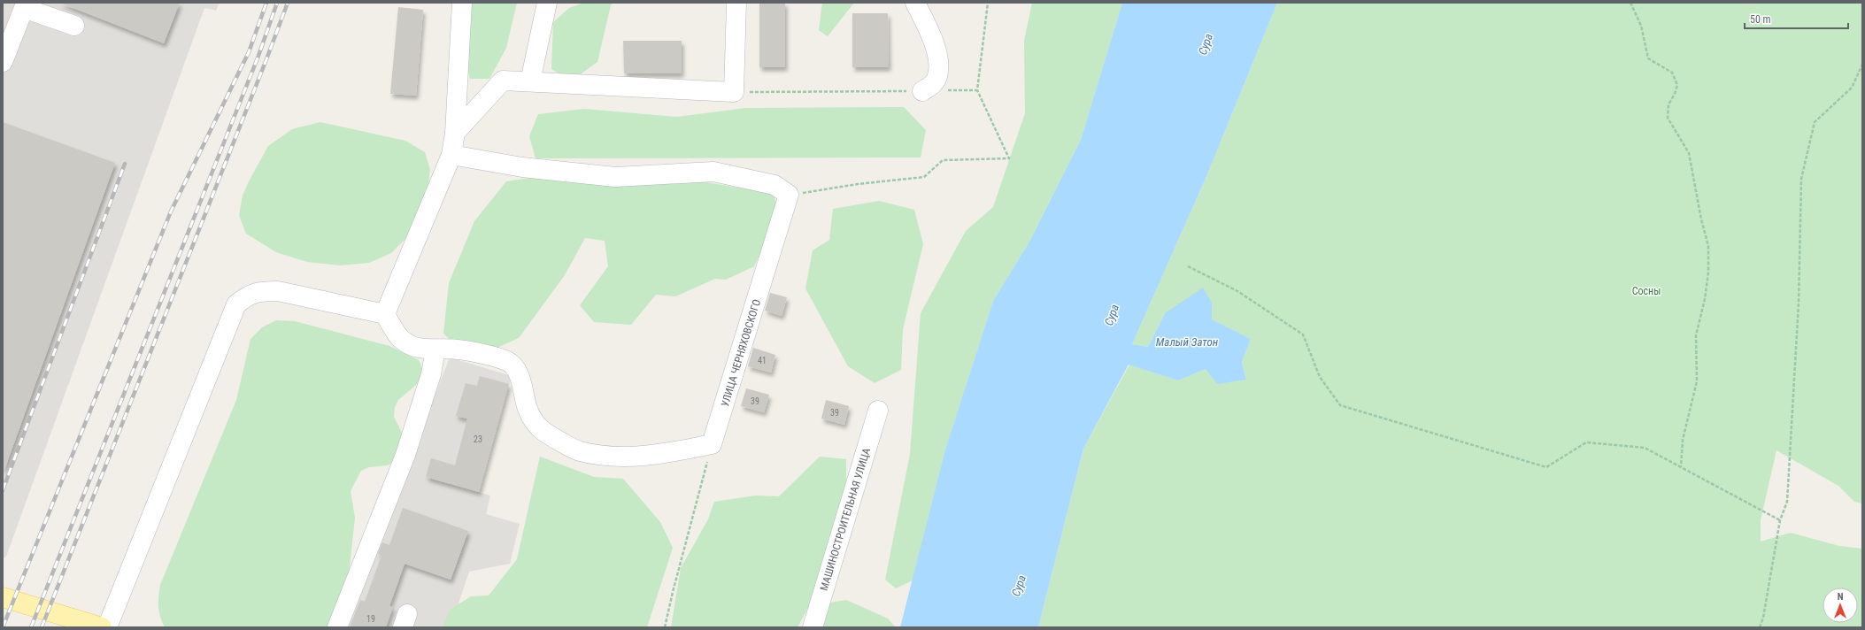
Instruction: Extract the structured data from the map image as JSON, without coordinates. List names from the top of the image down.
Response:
{
  "streets": {
    "street": ["УЛИЦА ЧЕРНЯХОВСКОГО", "МАШИНОСТРОИТЕЛЬНАЯ УЛИЦА"]
  },
  "water": ["Сура", "Малый Затон"],
  "parks": ["Сосны"],
  "house_numbers": [
    "41",
    "39",
    "39",
    "23",
    "19"
  ],
  "scale_bar": "50 m",
  "north": "top"
}
